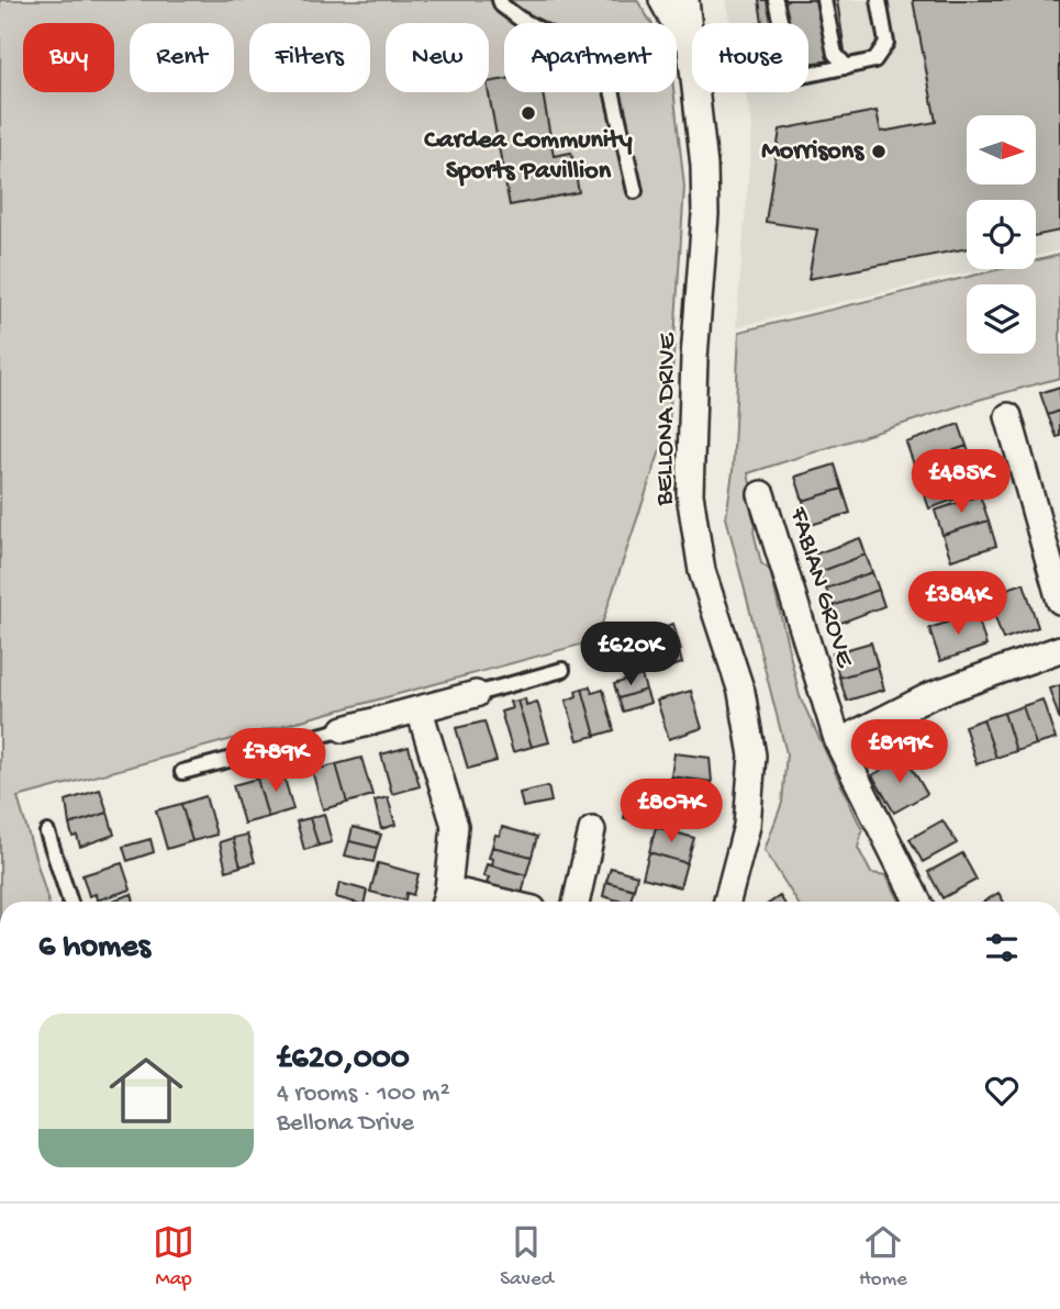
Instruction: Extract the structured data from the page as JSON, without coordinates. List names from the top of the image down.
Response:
{
  "streets": {
    "street": ["BELLONA DRIVE", "FABIAN GROVE"]
  },
  "places": ["Cardea Community Sports Pavillion", "Morrisons"],
  "north": "right",
  "page": {
    "chip": [
      "Buy",
      "Rent",
      "Filters",
      "New",
      "Apartment",
      "House"
    ],
    "price": [
      "£485K",
      "£384K",
      "£620K",
      "£819K",
      "£789K",
      "£807K"
    ],
    "heading": "6 homes",
    "list": [
      {
        "name": "£620,000",
        "note": "4 rooms · 100 m² · Bellona Drive"
      }
    ],
    "tabs": ["Map", "Saved", "Home"]
  }
}
